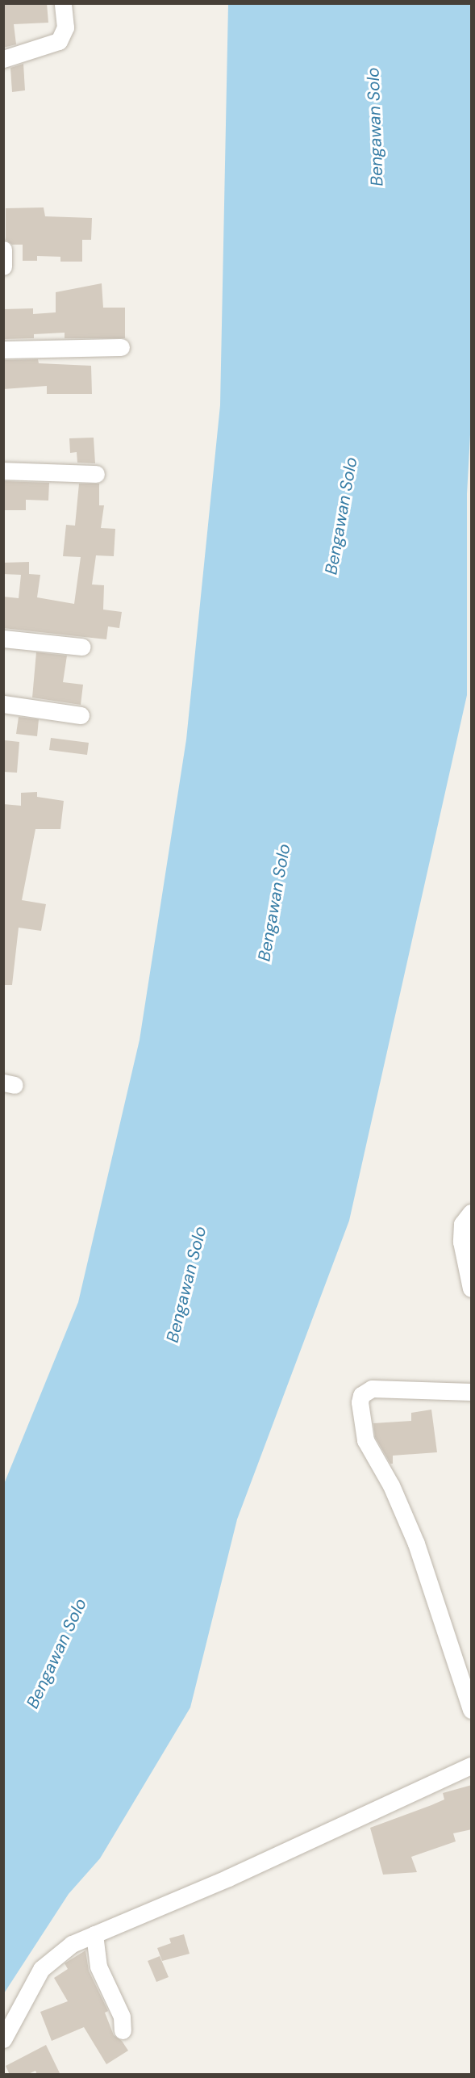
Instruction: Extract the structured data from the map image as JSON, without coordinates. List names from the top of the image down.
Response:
{
  "water": ["Bengawan Solo"]
}
